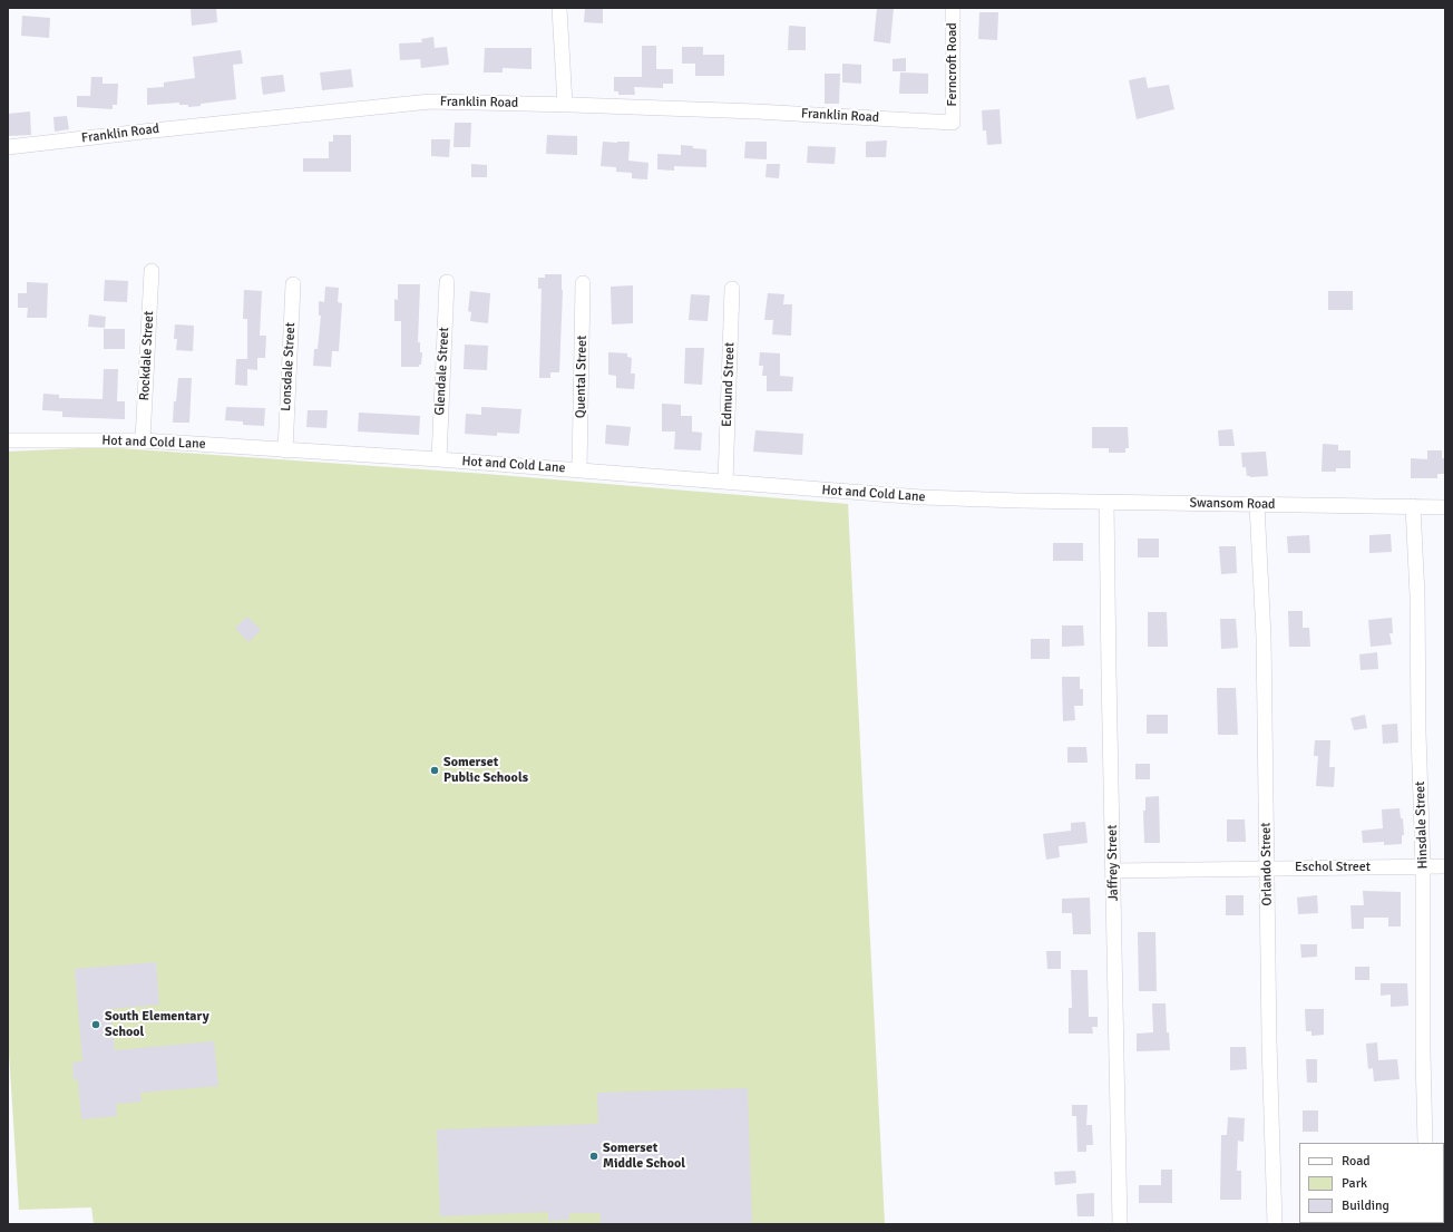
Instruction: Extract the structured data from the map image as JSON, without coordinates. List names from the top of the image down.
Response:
{
  "streets": {
    "street": [
      "Ferncroft Road",
      "Franklin Road",
      "Rockdale Street",
      "Lonsdale Street",
      "Glendale Street",
      "Quental Street",
      "Edmund Street",
      "Hot and Cold Lane",
      "Swansom Road",
      "Hinsdale Street",
      "Jaffrey Street",
      "Orlando Street",
      "Eschol Street"
    ]
  },
  "crossings": [
    ["Ferncroft Road", "Franklin Road"],
    ["Rockdale Street", "Hot and Cold Lane"],
    ["Lonsdale Street", "Hot and Cold Lane"],
    ["Glendale Street", "Hot and Cold Lane"],
    ["Quental Street", "Hot and Cold Lane"],
    ["Edmund Street", "Hot and Cold Lane"],
    ["Hot and Cold Lane", "Swansom Road"],
    ["Swansom Road", "Hinsdale Street"],
    ["Swansom Road", "Jaffrey Street"],
    ["Swansom Road", "Orlando Street"],
    ["Hinsdale Street", "Eschol Street"],
    ["Jaffrey Street", "Eschol Street"],
    ["Orlando Street", "Eschol Street"]
  ],
  "places": ["Somerset Public Schools", "South Elementary School", "Somerset Middle School"],
  "legend": ["Road", "Park", "Building"]
}
